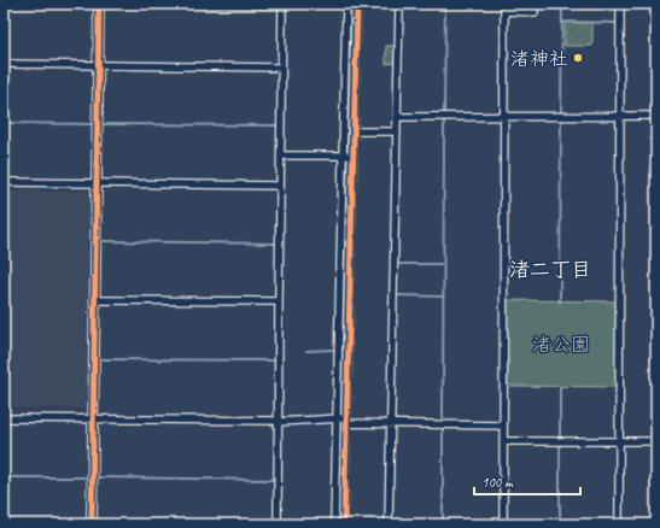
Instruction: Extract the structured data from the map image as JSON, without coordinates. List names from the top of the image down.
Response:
{
  "districts": ["渚二丁目"],
  "parks": ["渚公園"],
  "places": ["渚神社"],
  "scale_bar": "100 m"
}
